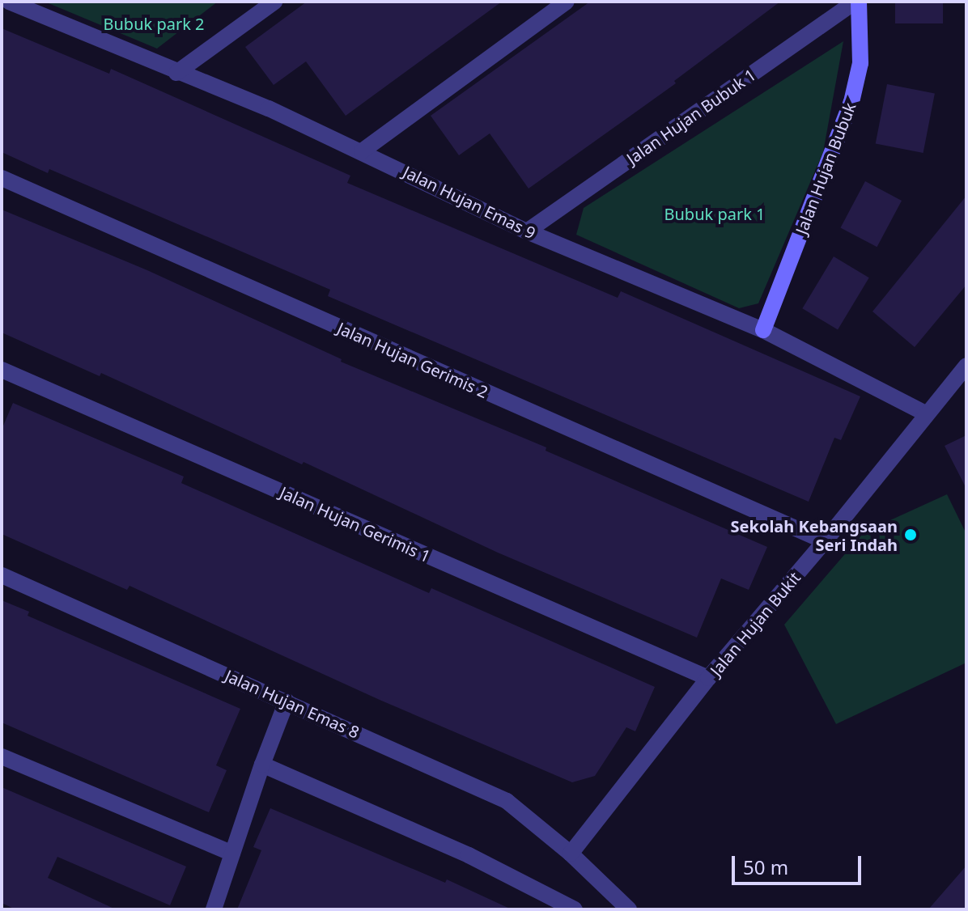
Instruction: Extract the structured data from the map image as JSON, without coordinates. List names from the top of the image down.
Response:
{
  "streets": {
    "street": [
      "Jalan Hujan Bubuk 1",
      "Jalan Hujan Bubuk",
      "Jalan Hujan Emas 9",
      "Jalan Hujan Gerimis 2",
      "Jalan Hujan Gerimis 1",
      "Jalan Hujan Bukit",
      "Jalan Hujan Emas 8"
    ]
  },
  "crossings": [
    ["Jalan Hujan Bubuk 1", "Jalan Hujan Bubuk"],
    ["Jalan Hujan Bubuk 1", "Jalan Hujan Emas 9"],
    ["Jalan Hujan Bubuk", "Jalan Hujan Emas 9"],
    ["Jalan Hujan Emas 9", "Jalan Hujan Bukit"],
    ["Jalan Hujan Gerimis 2", "Jalan Hujan Bukit"],
    ["Jalan Hujan Gerimis 1", "Jalan Hujan Bukit"],
    ["Jalan Hujan Bukit", "Jalan Hujan Emas 8"]
  ],
  "parks": ["Bubuk park 2", "Bubuk park 1"],
  "places": ["Sekolah Kebangsaan Seri Indah"],
  "scale_bar": "50 m"
}
